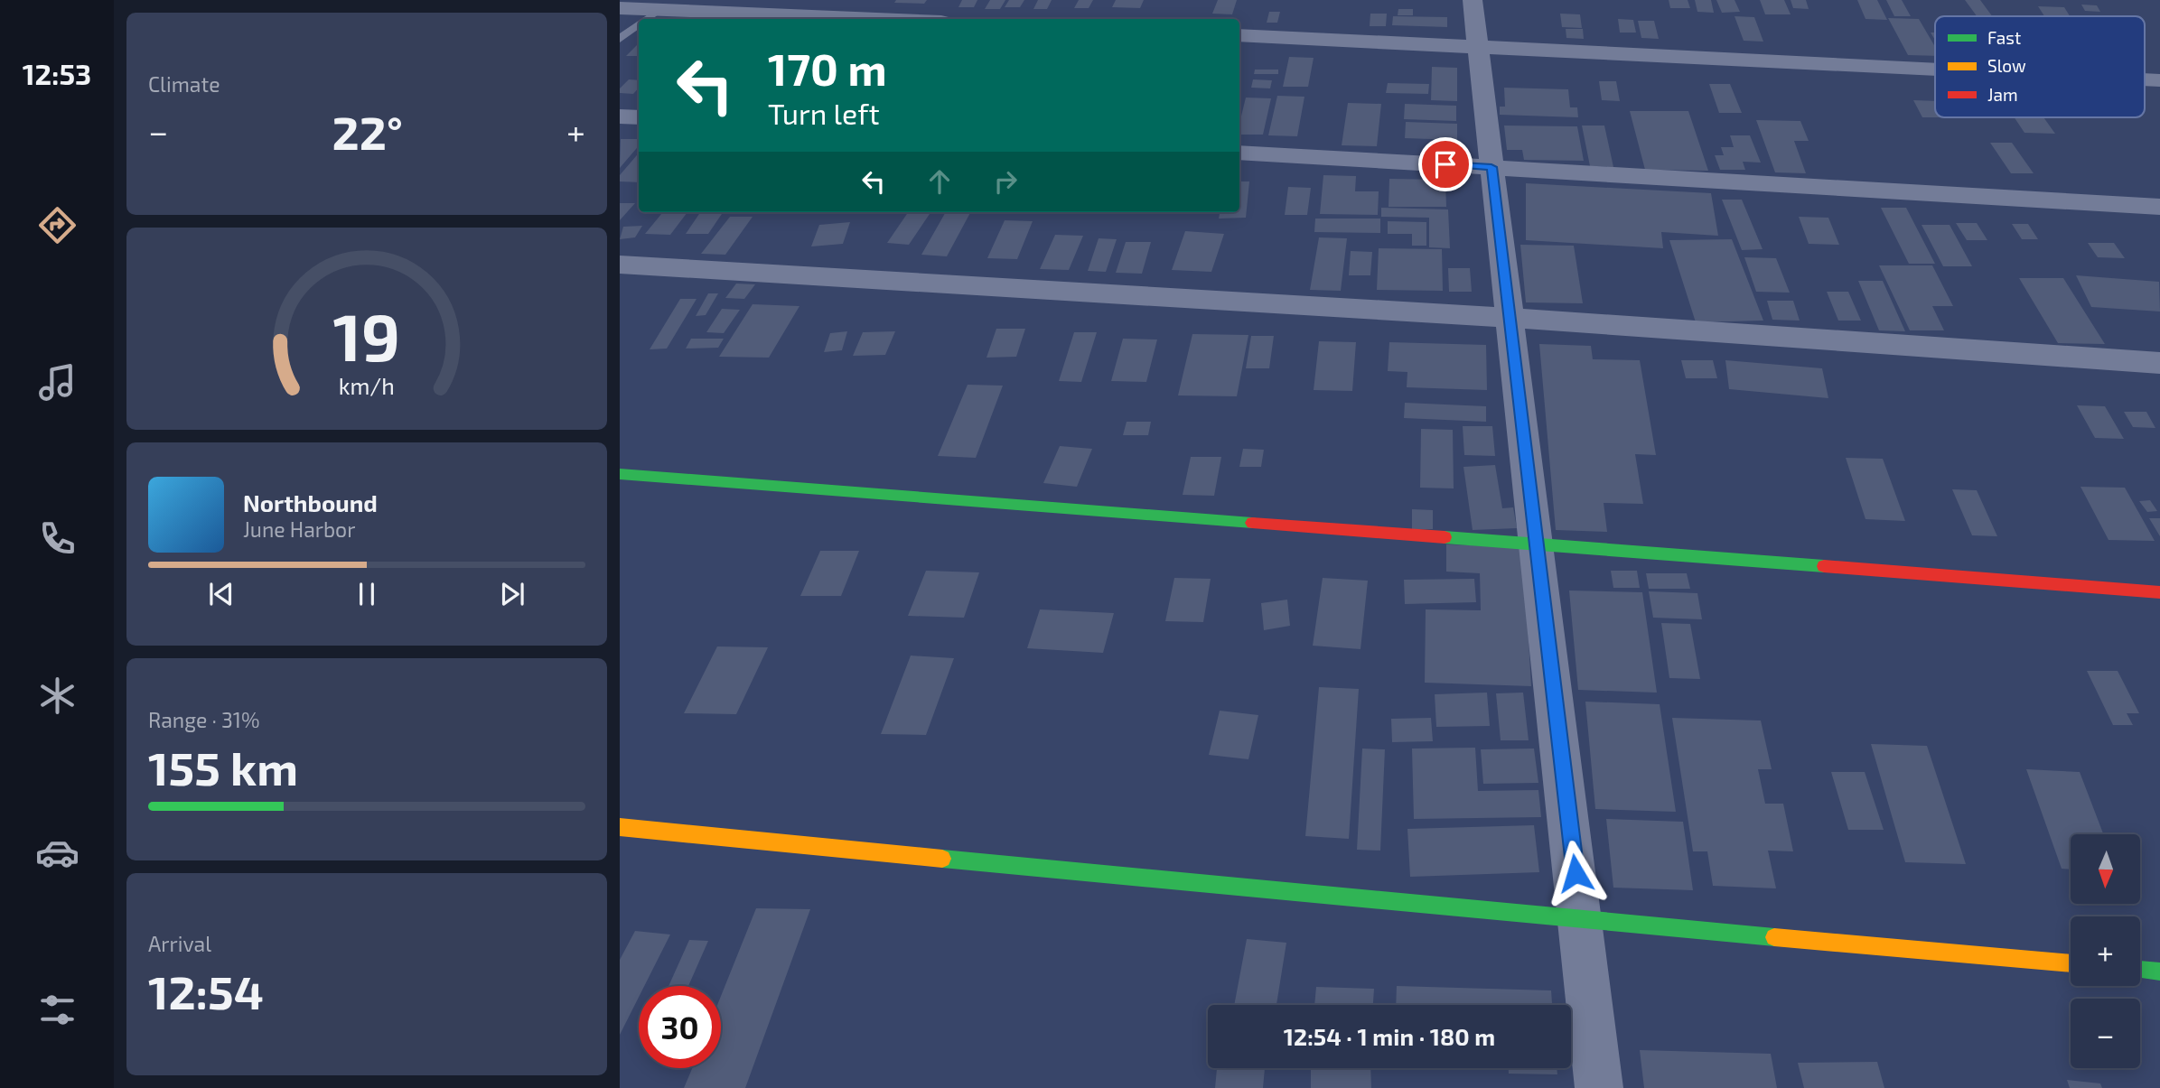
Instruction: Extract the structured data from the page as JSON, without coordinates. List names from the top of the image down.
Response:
{
  "legend": ["Fast", "Slow", "Jam"],
  "north": "bottom",
  "page": {
    "tabs": "12:53",
    "tile": [
      "Climate",
      ["Range · 31%", "155 km"],
      ["Arrival", "12:54"]
    ],
    "turn": ["170 m", "Turn left"],
    "heat": ["−", "22°", "+"],
    "song": ["Northbound", "June Harbor"],
    "map_buttons": ["+", "−"],
    "limit": "30",
    "trip": "12:54 · 1 min · 180 m",
    "gauge": ["19", "km/h"]
  }
}
